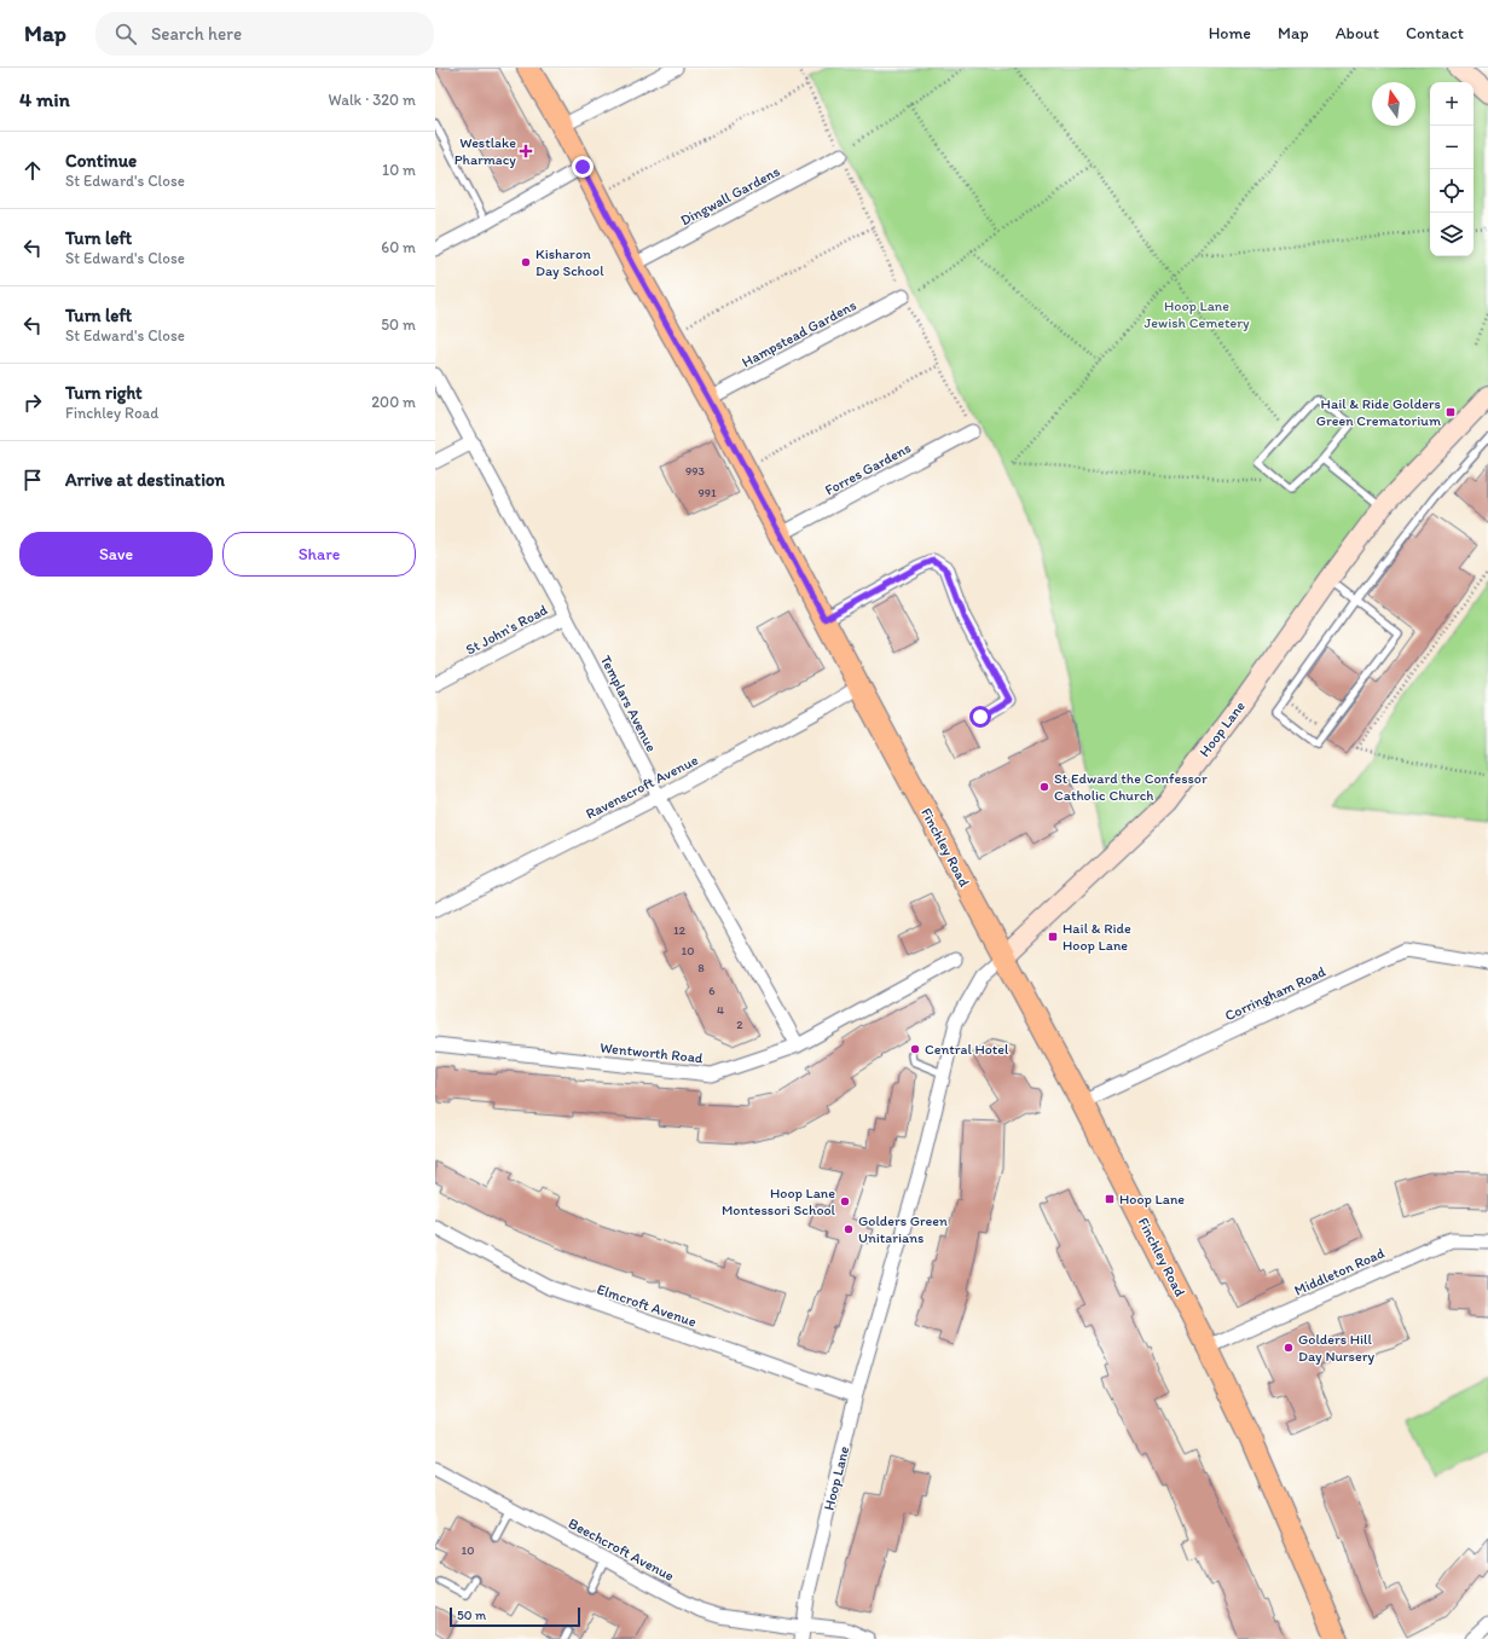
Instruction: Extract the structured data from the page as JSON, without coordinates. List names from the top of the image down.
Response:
{
  "streets": {
    "main road": ["Finchley Road"],
    "street": [
      "Dingwall Gardens",
      "Hampstead Gardens",
      "Forres Gardens",
      "St John's Road",
      "Templars Avenue",
      "Hoop Lane",
      "Ravenscroft Avenue",
      "Corringham Road",
      "Wentworth Road",
      "Middleton Road",
      "Elmcroft Avenue",
      "Beechcroft Avenue"
    ]
  },
  "crossings": [
    ["Dingwall Gardens", "Finchley Road"],
    ["Hampstead Gardens", "Finchley Road"],
    ["Forres Gardens", "Finchley Road"],
    ["St John's Road", "Templars Avenue"],
    ["Templars Avenue", "Ravenscroft Avenue"],
    ["Templars Avenue", "Wentworth Road"],
    ["Hoop Lane", "Finchley Road"],
    ["Hoop Lane", "Elmcroft Avenue"],
    ["Hoop Lane", "Beechcroft Avenue"],
    ["Ravenscroft Avenue", "Finchley Road"],
    ["Finchley Road", "Corringham Road"],
    ["Finchley Road", "Middleton Road"]
  ],
  "parks": ["Hoop Lane Jewish Cemetery"],
  "places": {
    "health": ["Westlake Pharmacy"],
    "other": [
      "Kisharon Day School",
      "St Edward the Confessor Catholic Church",
      "Central Hotel",
      "Hoop Lane Montessori School",
      "Golders Green Unitarians",
      "Golders Hill Day Nursery"
    ],
    "transit": ["Hail & Ride Golders Green Crematorium", "Hail & Ride Hoop Lane", "Hoop Lane"]
  },
  "house_numbers": [
    "993",
    "991",
    "12",
    "10",
    "8",
    "6",
    "4",
    "2",
    "10"
  ],
  "scale_bar": "50 m",
  "north": "top",
  "page": {
    "header": "Map",
    "search": "Search here",
    "nav": [
      "Home",
      "Map",
      "About",
      "Contact"
    ],
    "heading": ["4 min", "Walk · 320 m"],
    "map_buttons": ["+", "−"],
    "list": [
      ["Continue", "St Edward's Close", "10 m"],
      ["Turn left", "St Edward's Close", "60 m"],
      ["Turn left", "St Edward's Close", "50 m"],
      ["Turn right", "Finchley Road", "200 m"],
      "Arrive at destination"
    ],
    "buttons": ["Save", "Share"],
    "scale": "50 m"
  }
}
